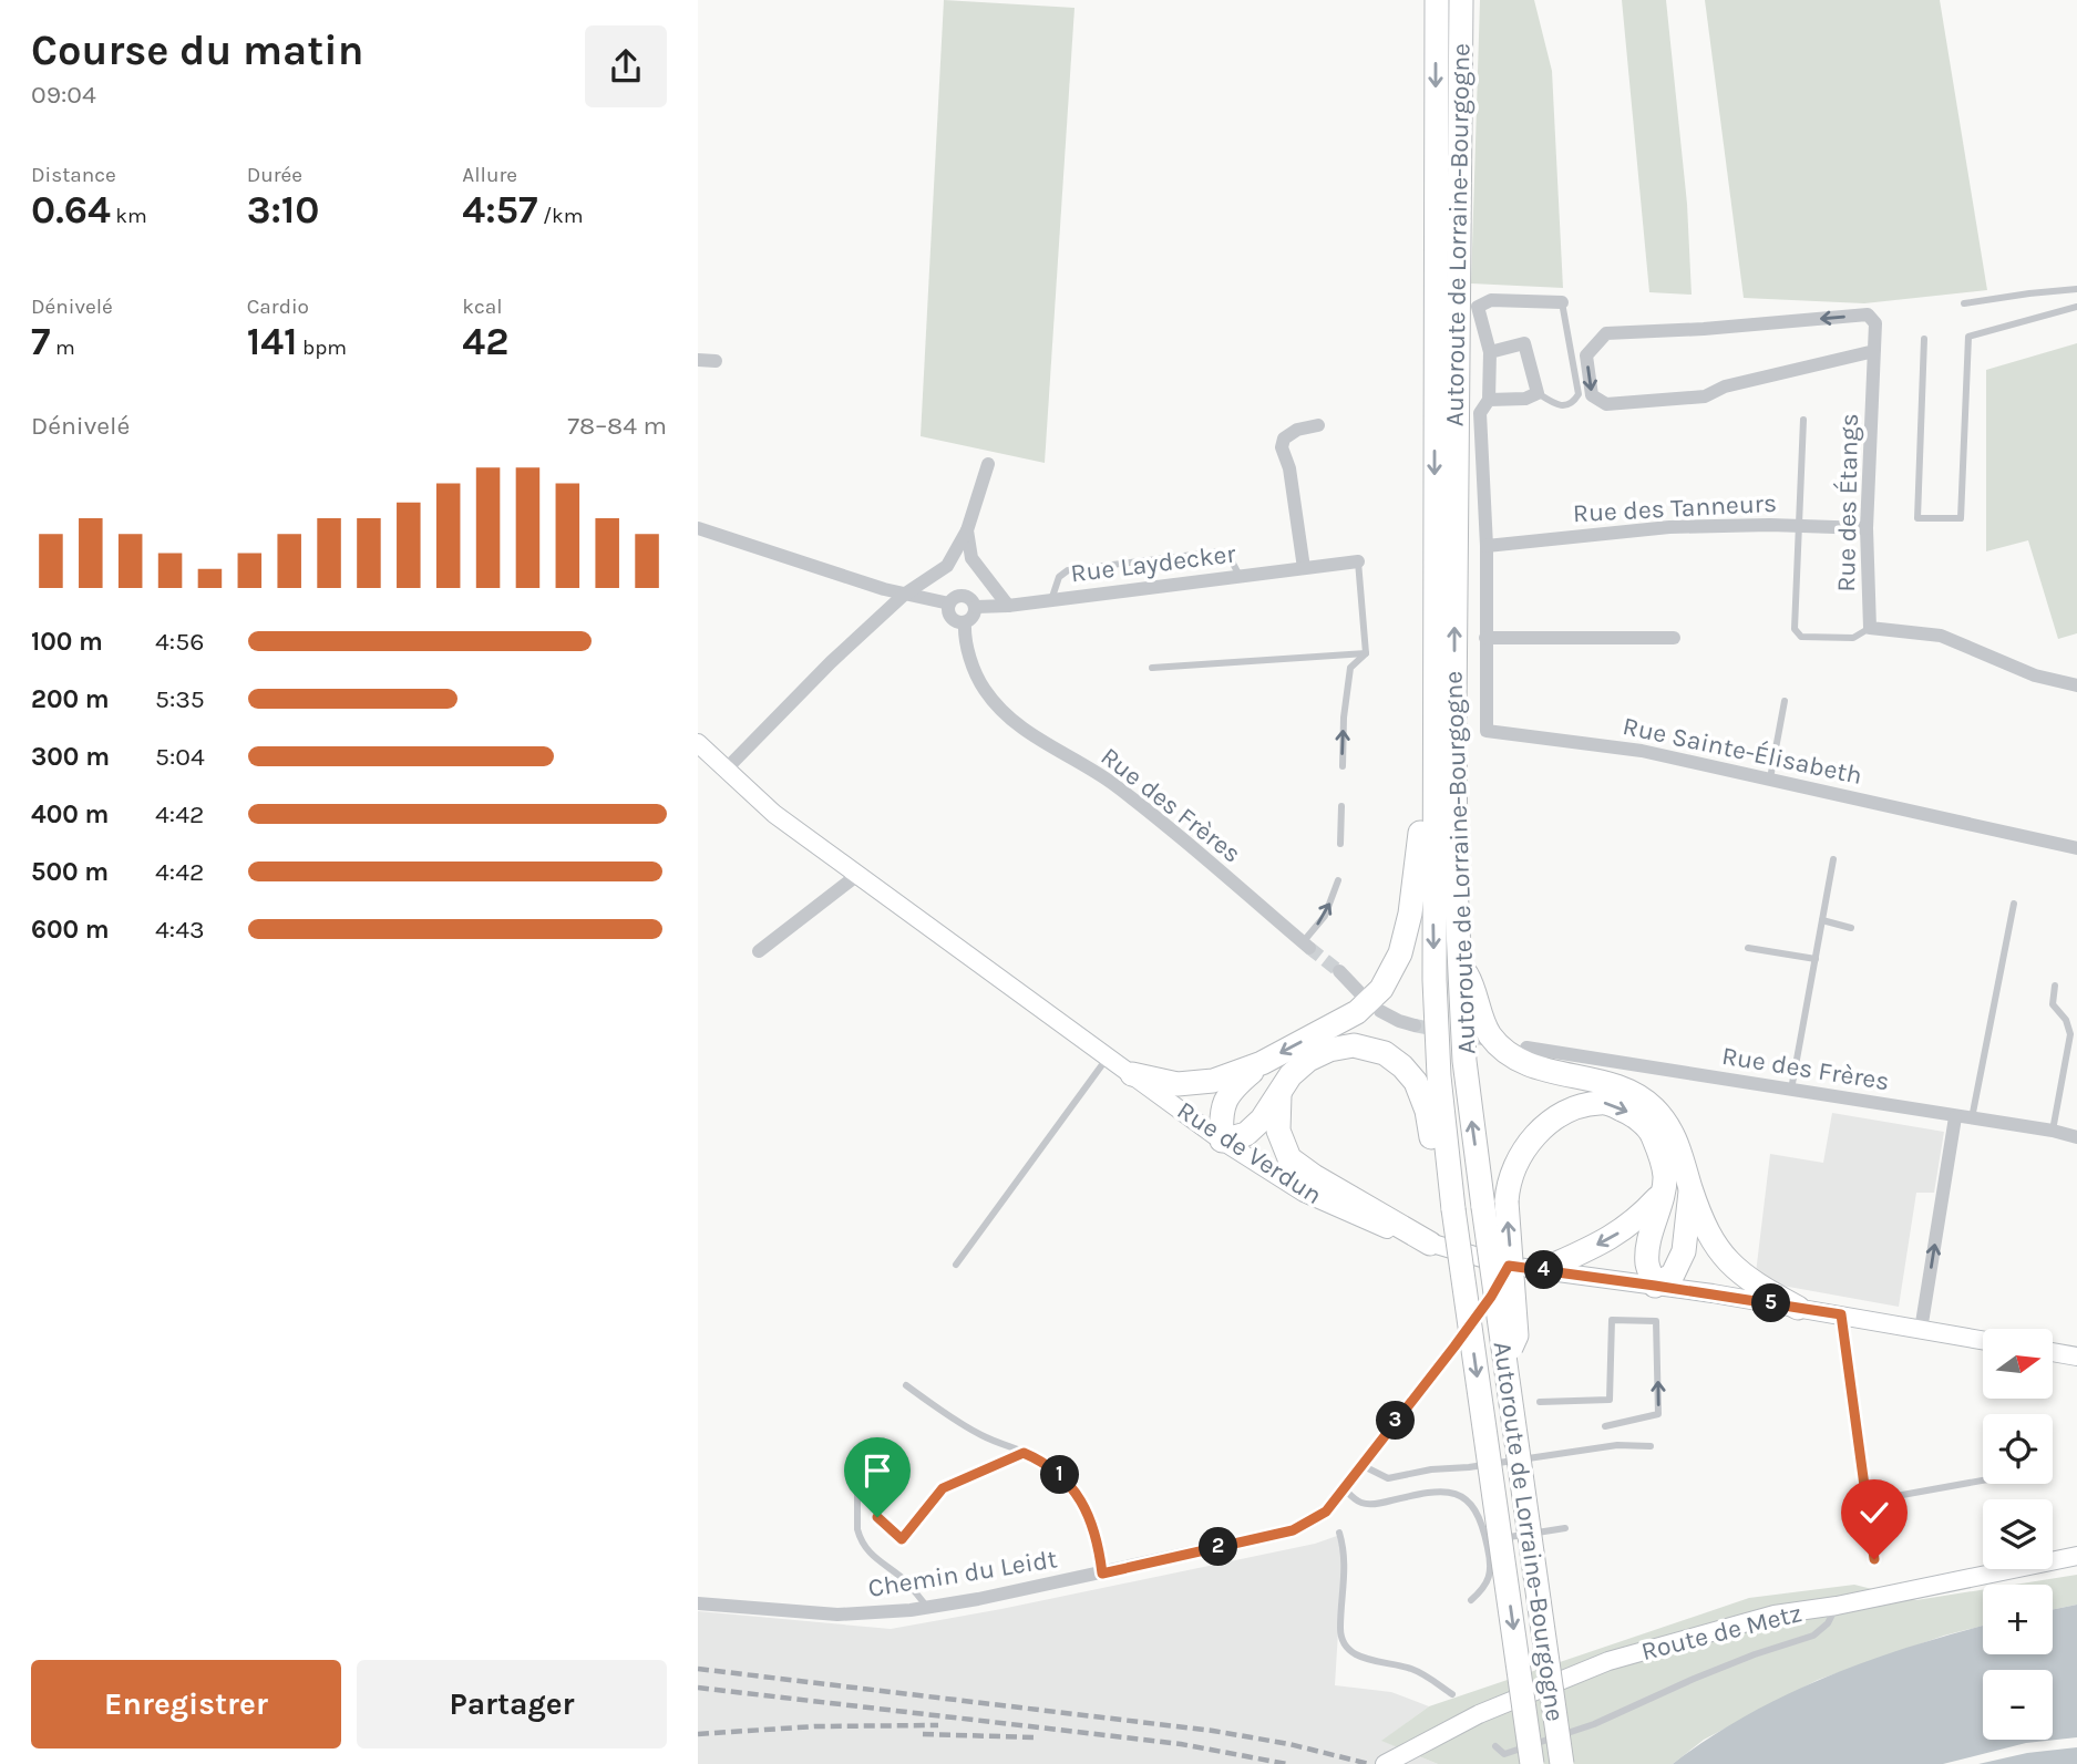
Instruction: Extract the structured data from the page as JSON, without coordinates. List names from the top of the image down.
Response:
{
  "streets": {
    "highway": ["Autoroute de Lorraine-Bourgogne"],
    "main road": ["Rue de Verdun", "Route de Metz"],
    "street": [
      "Rue des Étangs",
      "Rue des Tanneurs",
      "Rue Laydecker",
      "Rue Sainte-Élisabeth",
      "Rue des Frères",
      "Chemin du Leidt"
    ]
  },
  "crossings": [
    ["Rue des Étangs", "Rue des Tanneurs"],
    ["Rue Laydecker", "Rue des Frères"],
    ["Rue de Verdun", "Chemin du Leidt"]
  ],
  "north": "right",
  "page": {
    "heading": ["Course du matin", "09:04"],
    "stats": [
      ["Distance", "0.64 km"],
      ["Durée", "3:10"],
      ["Allure", "4:57 /km"],
      ["Dénivelé", "7 m"],
      ["Cardio", "141 bpm"],
      ["kcal", "42"]
    ],
    "chart": ["Dénivelé", "78–84 m"],
    "list": [
      {
        "name": "100 m",
        "note": "4:56"
      },
      {
        "name": "200 m",
        "note": "5:35"
      },
      {
        "name": "300 m",
        "note": "5:04"
      },
      {
        "name": "400 m",
        "note": "4:42"
      },
      {
        "name": "500 m",
        "note": "4:42"
      },
      {
        "name": "600 m",
        "note": "4:43"
      }
    ],
    "pins": [
      "4",
      "5",
      "3",
      "1",
      "2"
    ],
    "map_buttons": ["+", "−"],
    "buttons": ["Enregistrer", "Partager"]
  }
}
